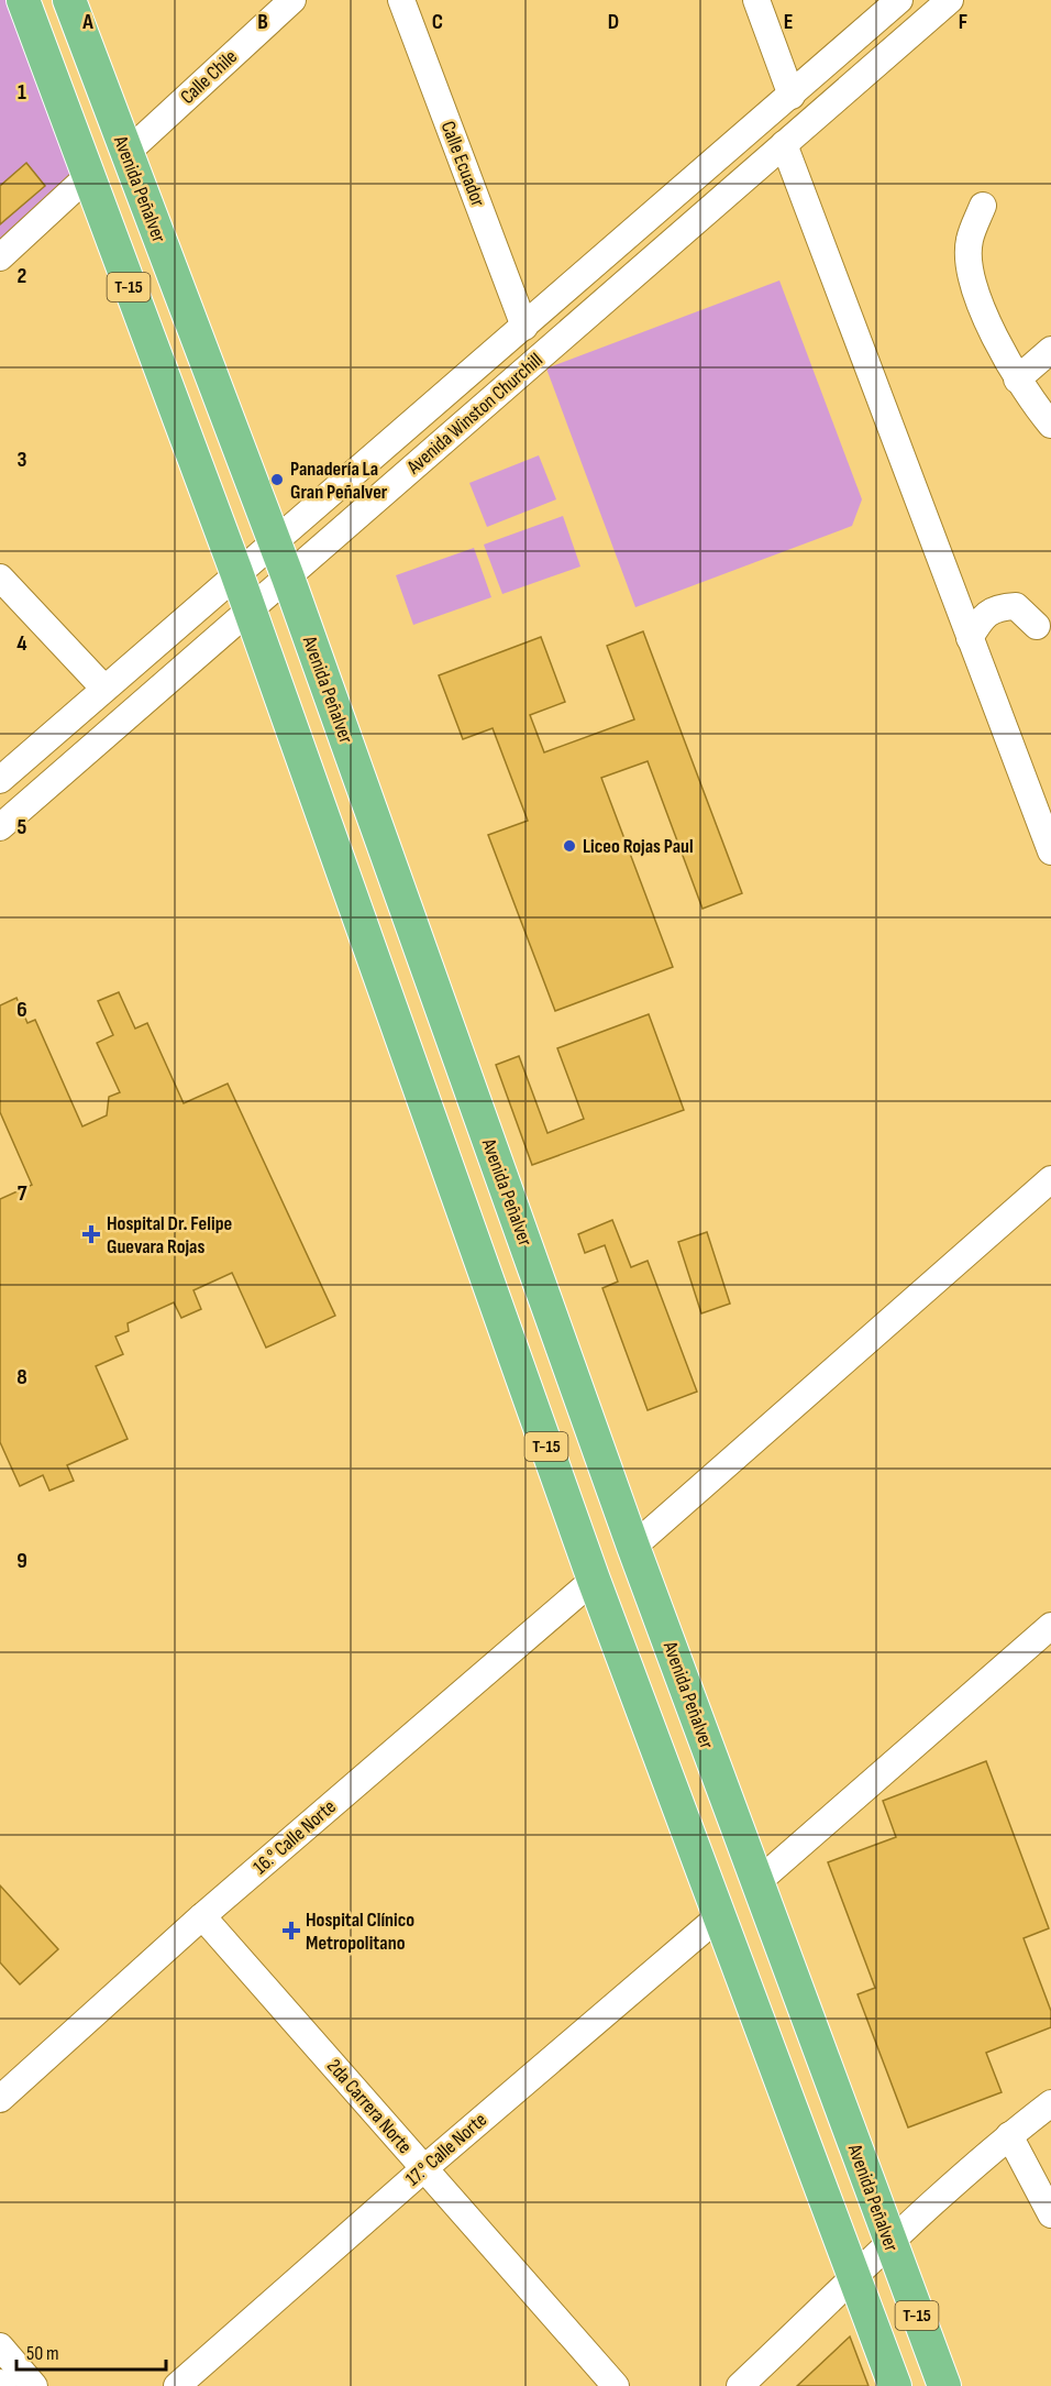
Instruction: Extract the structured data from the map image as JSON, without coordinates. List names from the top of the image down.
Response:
{
  "streets": {
    "main road": ["Avenida Peñalver", "T-15"],
    "street": [
      "Calle Chile",
      "Calle Ecuador",
      "Avenida Winston Churchill",
      "16.° Calle Norte",
      "2da Carrera Norte",
      "17.° Calle Norte"
    ]
  },
  "crossings": [
    ["Calle Chile", "Avenida Peñalver"],
    ["Calle Ecuador", "Avenida Winston Churchill"],
    ["Avenida Peñalver", "Avenida Winston Churchill"],
    ["T-15", "Avenida Winston Churchill"],
    ["T-15", "16.° Calle Norte"],
    ["T-15", "17.° Calle Norte"],
    ["16.° Calle Norte", "2da Carrera Norte"],
    ["2da Carrera Norte", "17.° Calle Norte"]
  ],
  "places": {
    "other": ["Panadería La Gran Peñalver", "Liceo Rojas Paul"],
    "health": ["Hospital Dr. Felipe Guevara Rojas", "Hospital Clínico Metropolitano"]
  },
  "scale_bar": "50 m",
  "grid": {
    "columns": [
      "A",
      "B",
      "C",
      "D",
      "E",
      "F"
    ],
    "rows": [
      "1",
      "2",
      "3",
      "4",
      "5",
      "6",
      "7",
      "8",
      "9"
    ]
  }
}
